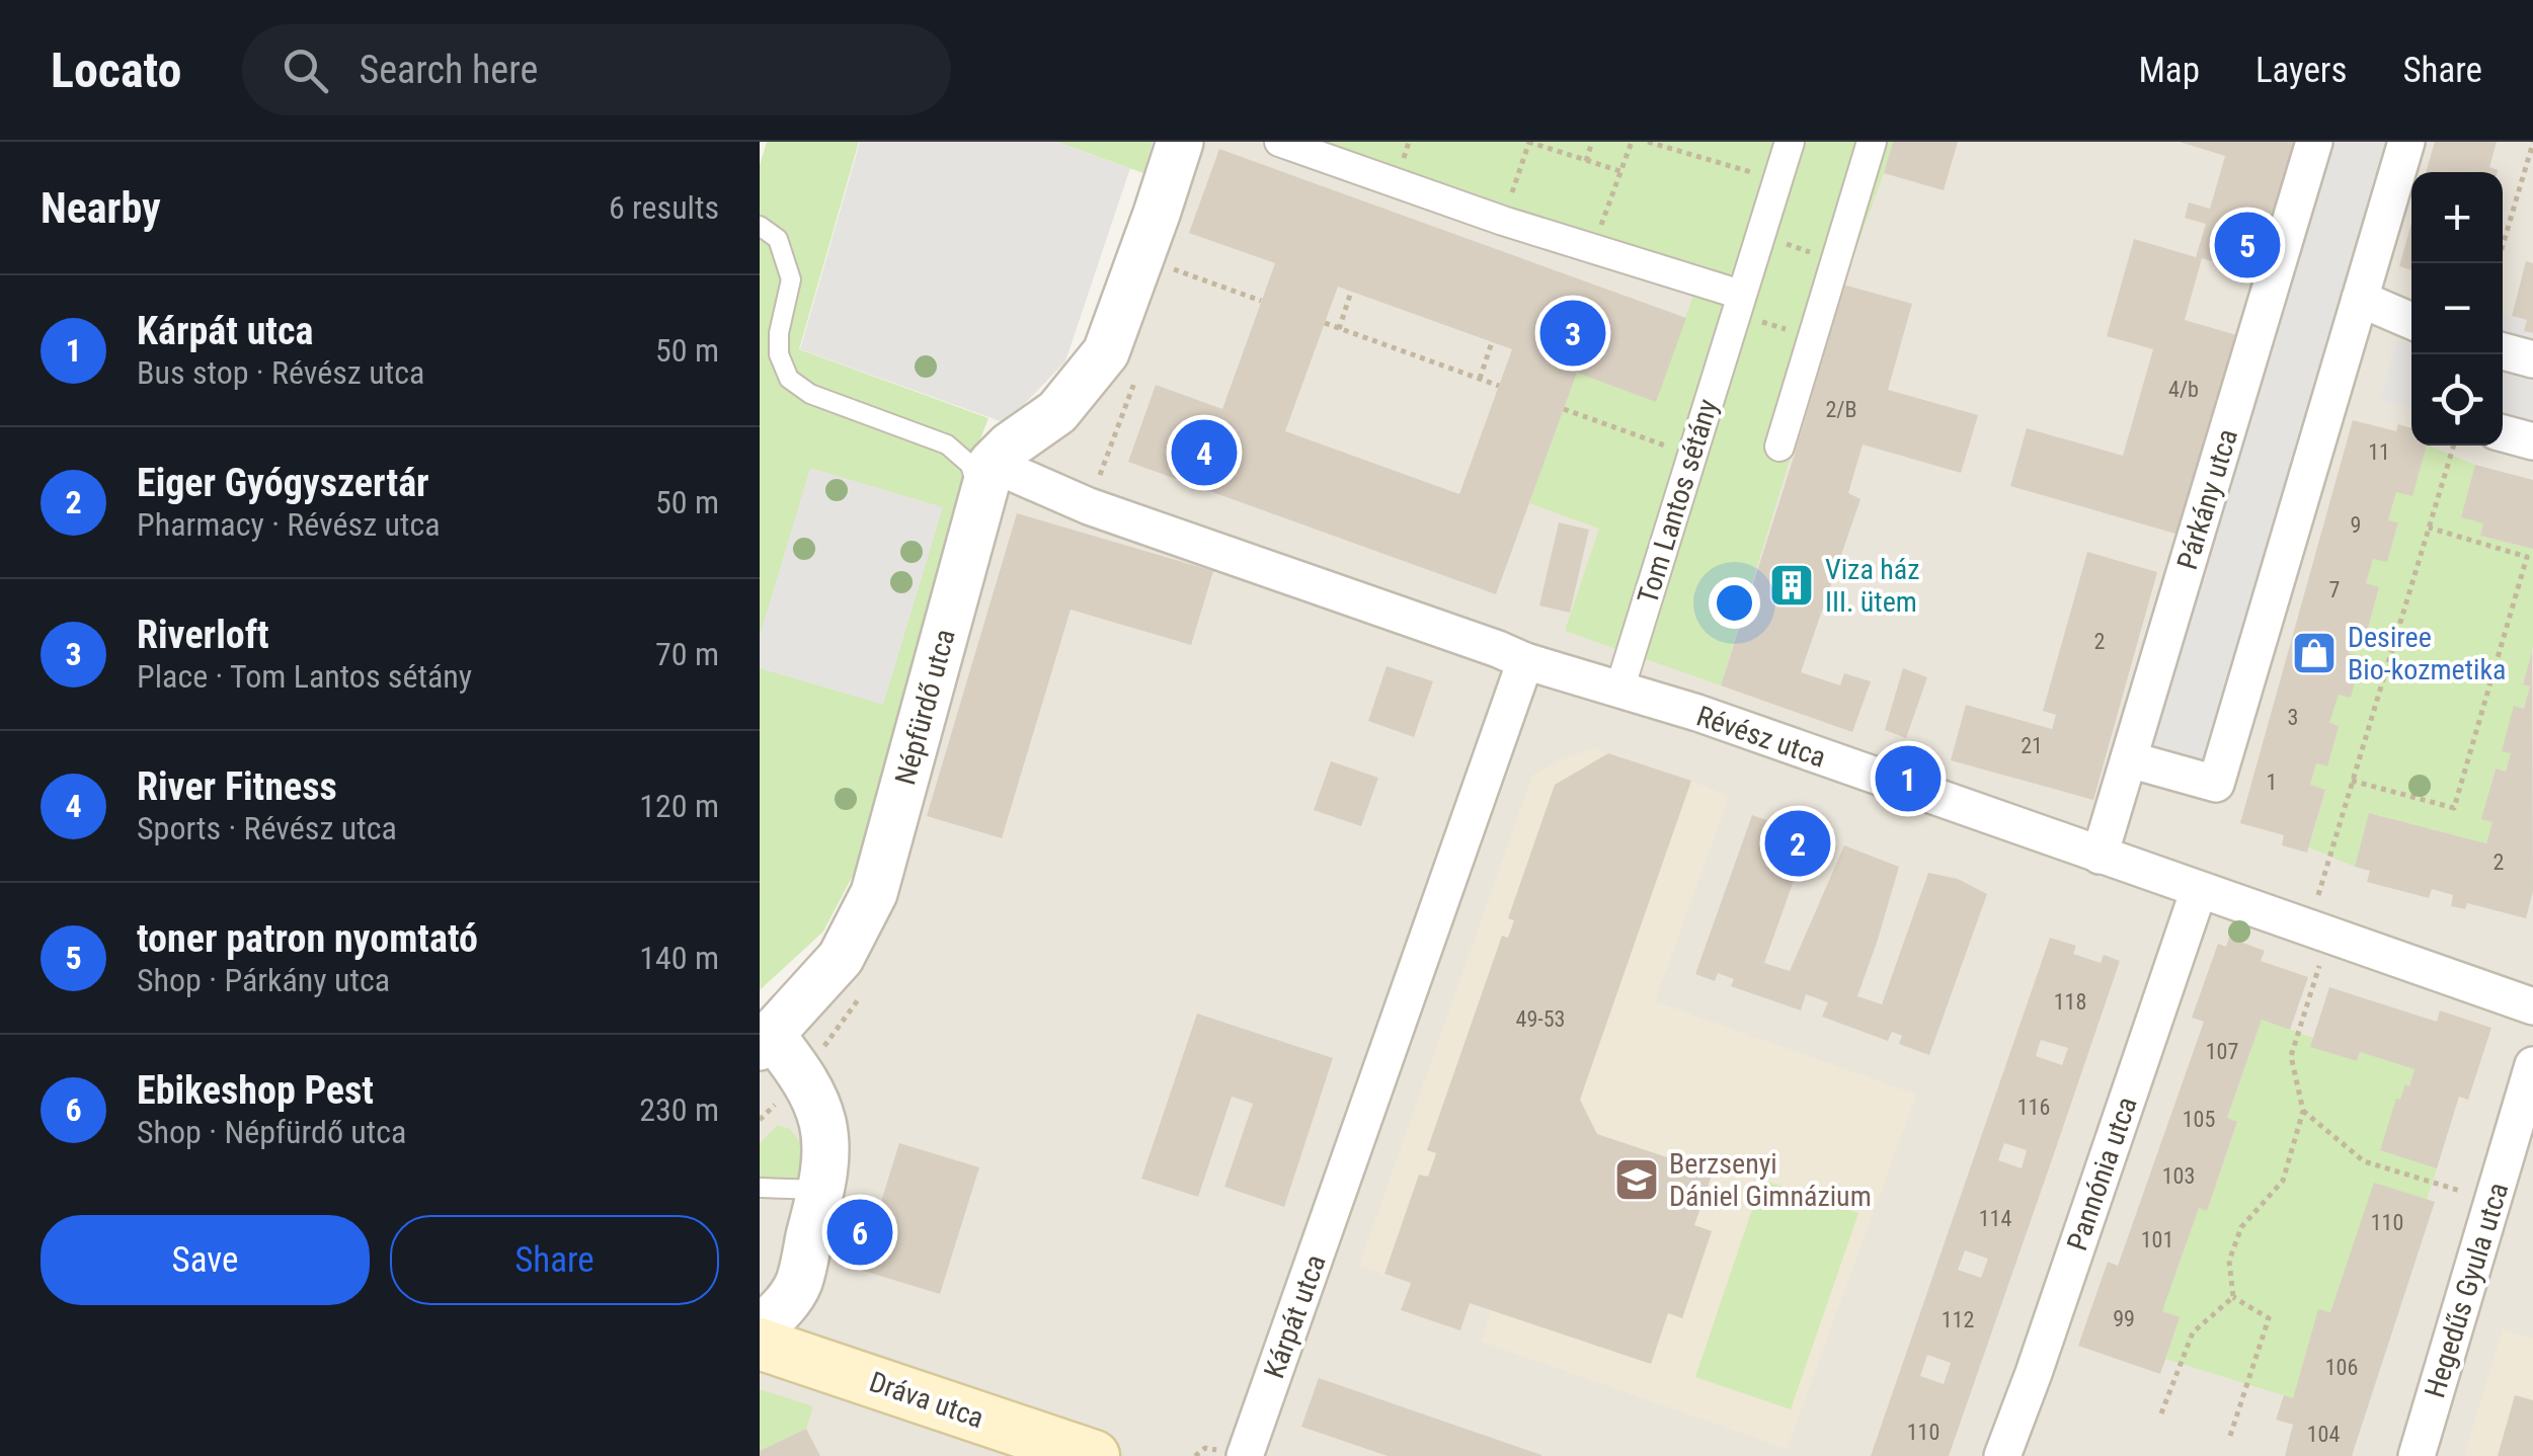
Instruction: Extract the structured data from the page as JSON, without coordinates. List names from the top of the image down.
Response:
{
  "streets": {
    "main road": ["Dráva utca"],
    "street": [
      "Párkány utca",
      "Tom Lantos sétány",
      "Népfürdő utca",
      "Révész utca",
      "Pannónia utca",
      "Hegedűs Gyula utca",
      "Kárpát utca"
    ]
  },
  "crossings": [
    ["Párkány utca", "Révész utca"],
    ["Tom Lantos sétány", "Révész utca"],
    ["Népfürdő utca", "Révész utca"],
    ["Népfürdő utca", "Dráva utca"],
    ["Révész utca", "Pannónia utca"],
    ["Révész utca", "Kárpát utca"]
  ],
  "places": {
    "building": ["Viza ház III. ütem"],
    "shop": ["Desiree Bio-kozmetika"],
    "school or university": ["Berzsenyi Dániel Gimnázium"]
  },
  "house_numbers": [
    "4/b",
    "2/B",
    "11",
    "9",
    "7",
    "2",
    "3",
    "21",
    "1",
    "2",
    "118",
    "49-53",
    "107",
    "116",
    "105",
    "103",
    "114",
    "110",
    "101",
    "99",
    "112",
    "106",
    "110",
    "104"
  ],
  "page": {
    "header": "Locato",
    "search": "Search here",
    "nav": ["Map", "Layers", "Share"],
    "heading": ["Nearby", "6 results"],
    "map_buttons": ["+", "−"],
    "pins": [
      "5",
      "3",
      "4",
      "1",
      "2",
      "6"
    ],
    "list": [
      {
        "mark": "1",
        "name": "Kárpát utca",
        "note": "Bus stop · Révész utca",
        "value": "50 m"
      },
      {
        "mark": "2",
        "name": "Eiger Gyógyszertár",
        "note": "Pharmacy · Révész utca",
        "value": "50 m"
      },
      {
        "mark": "3",
        "name": "Riverloft",
        "note": "Place · Tom Lantos sétány",
        "value": "70 m"
      },
      {
        "mark": "4",
        "name": "River Fitness",
        "note": "Sports · Révész utca",
        "value": "120 m"
      },
      {
        "mark": "5",
        "name": "toner patron nyomtató",
        "note": "Shop · Párkány utca",
        "value": "140 m"
      },
      {
        "mark": "6",
        "name": "Ebikeshop Pest",
        "note": "Shop · Népfürdő utca",
        "value": "230 m"
      }
    ],
    "buttons": ["Save", "Share"]
  }
}
